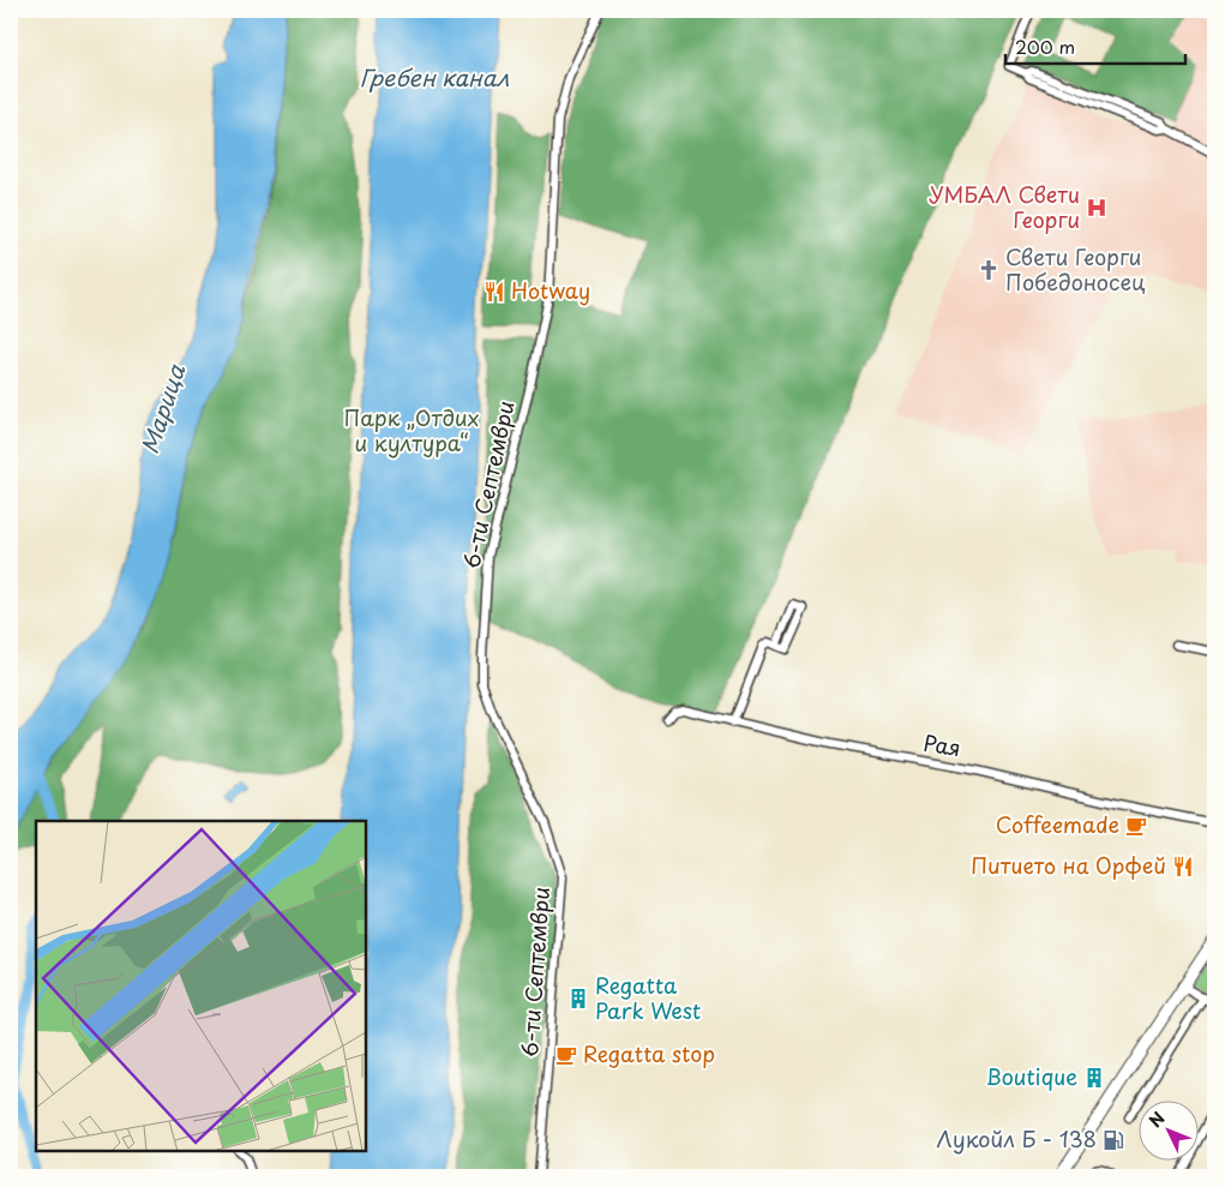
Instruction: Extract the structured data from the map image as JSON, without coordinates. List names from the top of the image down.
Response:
{
  "streets": {
    "street": ["6-ти Септември", "Рая"]
  },
  "water": ["Гребен канал", "Марица"],
  "parks": ["Парк „Отдих и култура“"],
  "places": {
    "hospital": ["УМБАЛ Свети Георги"],
    "church": ["Свети Георги Победоносец"],
    "restaurant": ["Hotway", "Питието на Орфей"],
    "cafe": ["Coffeemade", "Regatta stop"],
    "building": ["Regatta Park West", "Boutique"],
    "fuel station": ["Лукойл Б - 138"]
  },
  "scale_bar": "200 m",
  "north": "top left"
}
